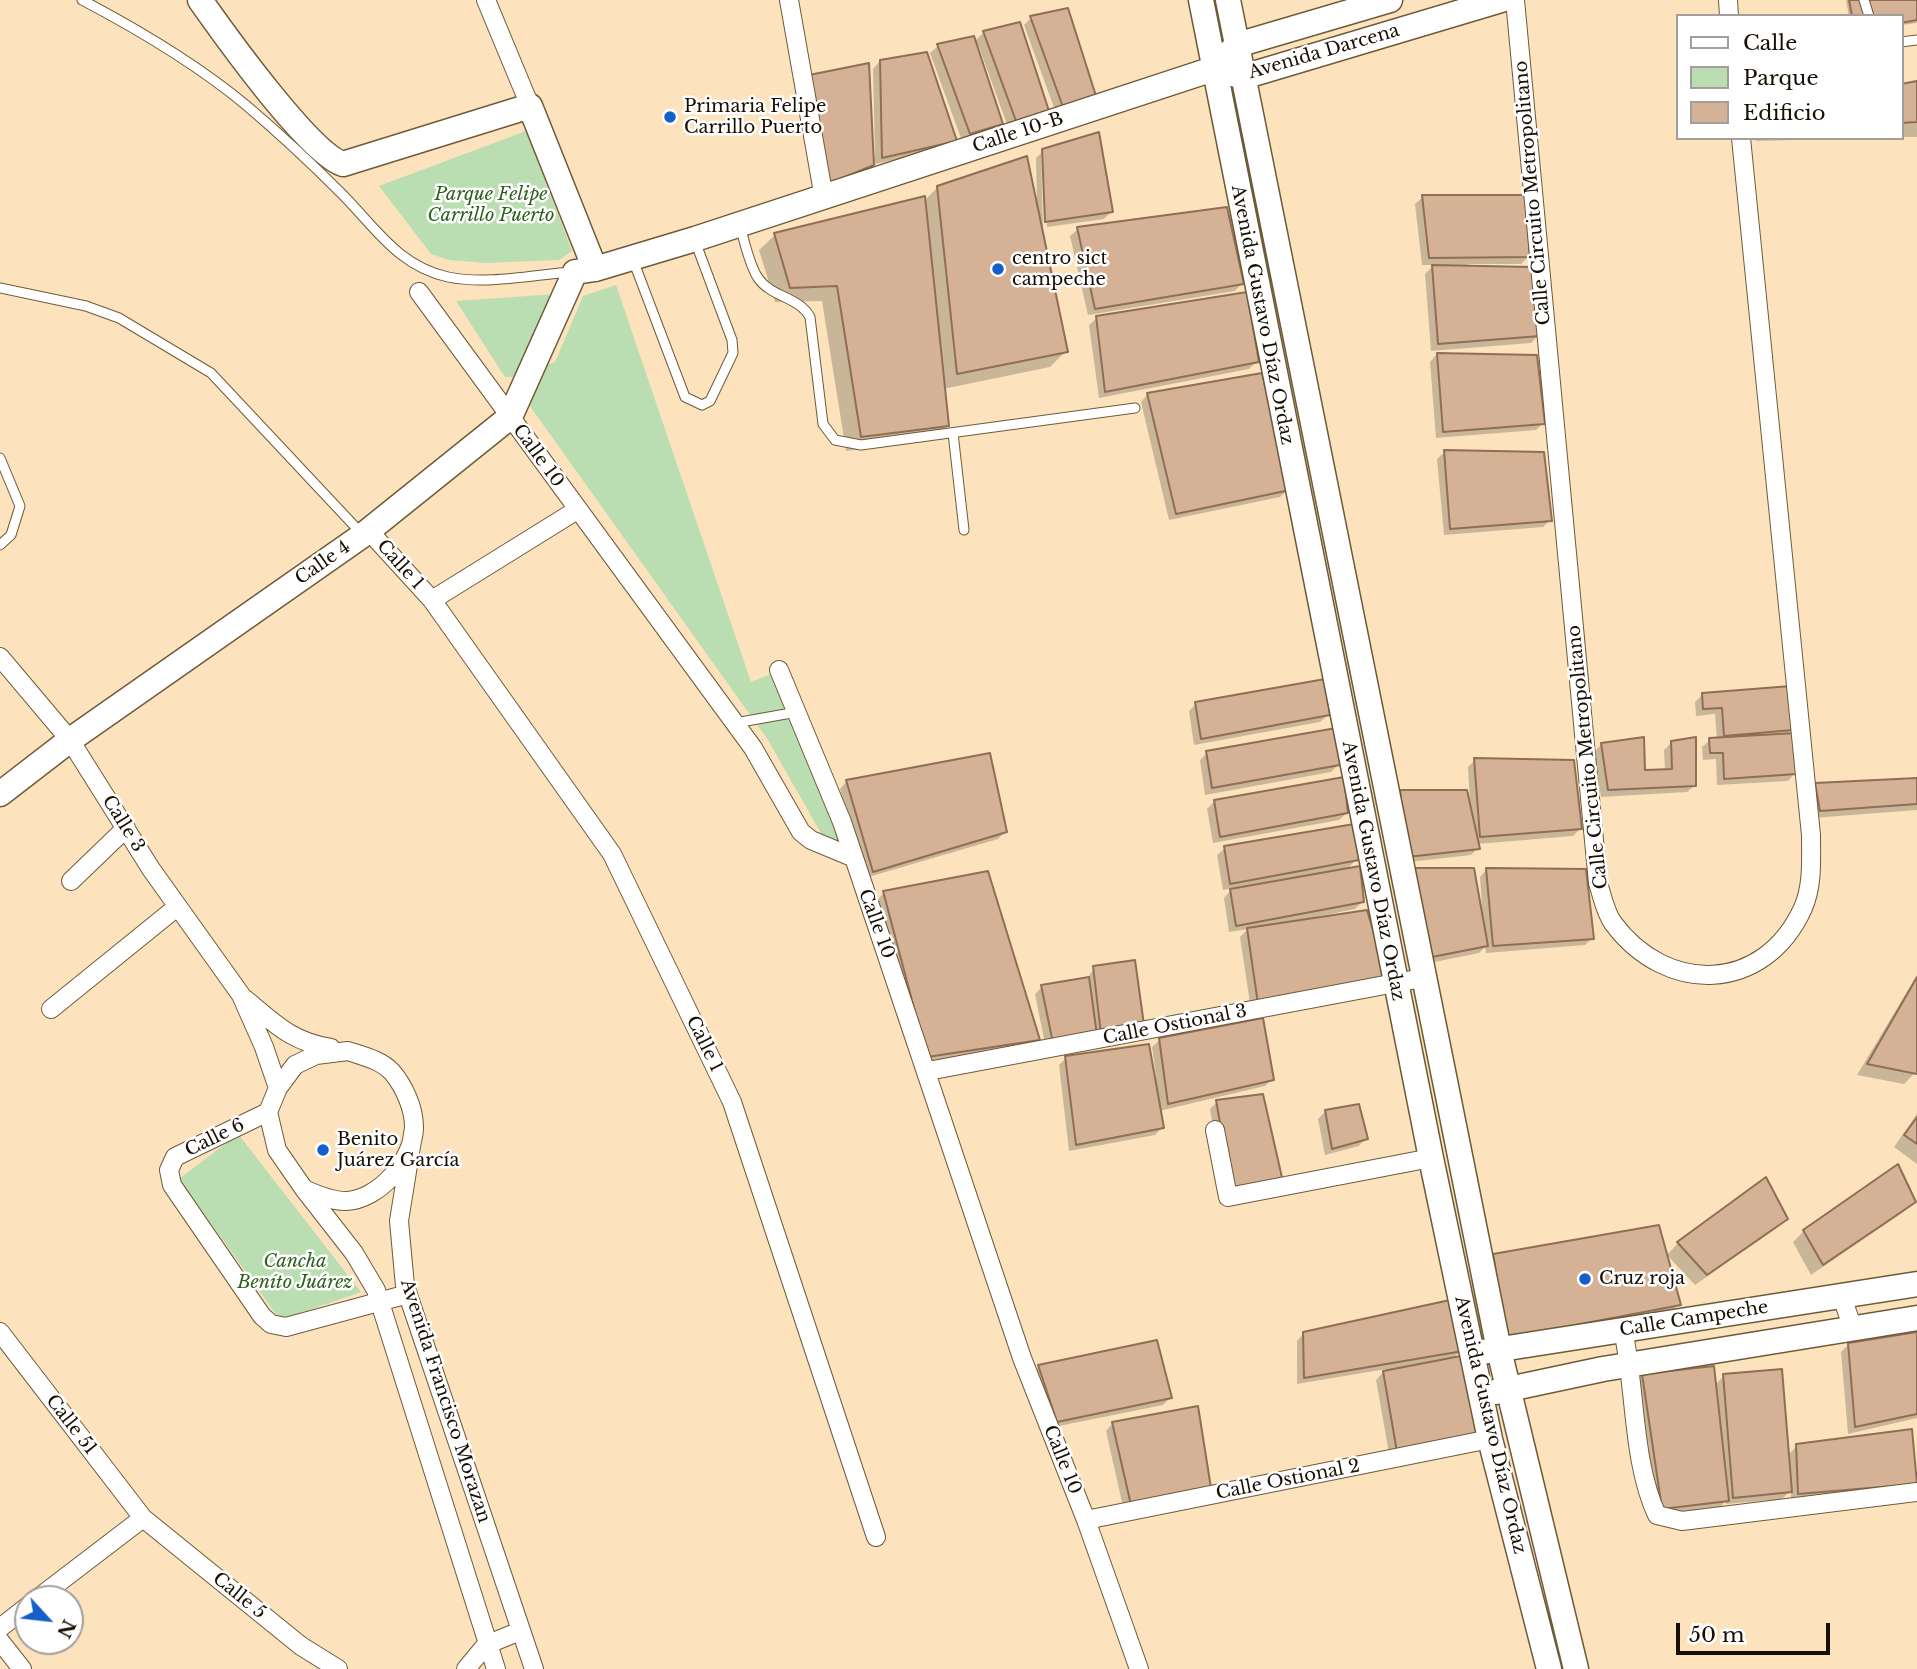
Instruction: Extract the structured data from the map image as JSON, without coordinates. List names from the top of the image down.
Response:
{
  "streets": {
    "street": [
      "Avenida Darcena",
      "Calle 10-B",
      "Calle Circuito Metropolitano",
      "Avenida Gustavo Díaz Ordaz",
      "Calle 10",
      "Calle 4",
      "Calle 1",
      "Calle 3",
      "Calle Ostional 3",
      "Calle 6",
      "Calle Campeche",
      "Avenida Francisco Morazan",
      "Calle 51",
      "Calle Ostional 2",
      "Calle 5"
    ]
  },
  "crossings": [
    ["Avenida Darcena", "Calle 10-B"],
    ["Avenida Darcena", "Avenida Gustavo Díaz Ordaz"],
    ["Calle 10-B", "Avenida Gustavo Díaz Ordaz"],
    ["Calle 10-B", "Calle 4"],
    ["Avenida Gustavo Díaz Ordaz", "Calle Ostional 3"],
    ["Avenida Gustavo Díaz Ordaz", "Calle Campeche"],
    ["Avenida Gustavo Díaz Ordaz", "Calle Ostional 2"],
    ["Calle 10", "Calle 4"],
    ["Calle 10", "Calle 1"],
    ["Calle 10", "Calle Ostional 3"],
    ["Calle 10", "Calle Ostional 2"],
    ["Calle 4", "Calle 1"],
    ["Calle 4", "Calle 3"],
    ["Calle 3", "Calle 6"],
    ["Calle 3", "Avenida Francisco Morazan"],
    ["Calle 6", "Avenida Francisco Morazan"],
    ["Calle 51", "Calle 5"]
  ],
  "parks": ["Parque Felipe Carrillo Puerto", "Cancha Beníto Juárez"],
  "places": [
    "Primaria Felipe Carrillo Puerto",
    "centro sict campeche",
    "Benito Juárez García",
    "Cruz roja"
  ],
  "legend": ["Calle", "Parque", "Edificio"],
  "scale_bar": "50 m",
  "north": "bottom right"
}
